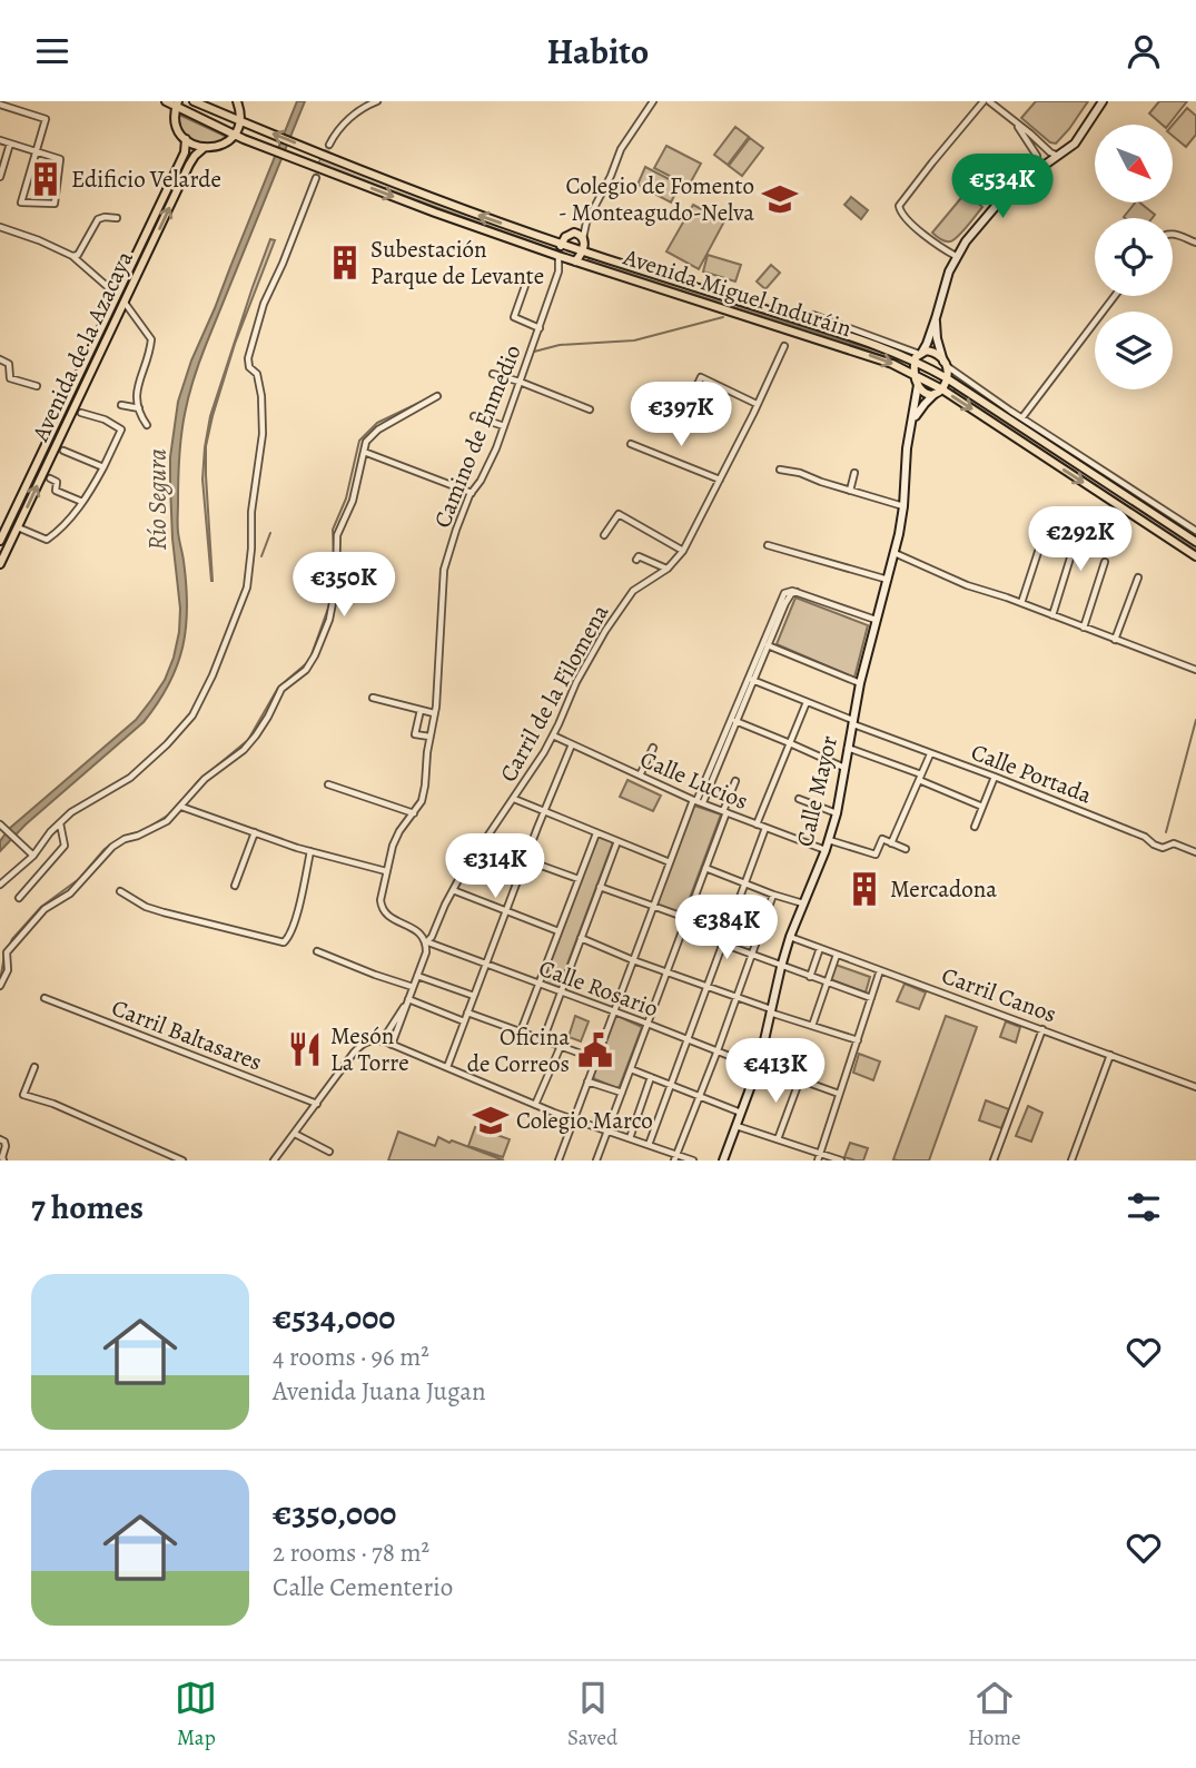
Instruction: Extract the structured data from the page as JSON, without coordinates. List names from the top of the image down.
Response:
{
  "streets": {
    "main road": ["Avenida Miguel Induráin", "Avenida de la Azacaya", "Calle Mayor"],
    "street": [
      "Camino de Enmedio",
      "Carril de la Filomena",
      "Calle Portada",
      "Calle Lucios",
      "Calle Rosario",
      "Carril Canos",
      "Carril Baltasares"
    ]
  },
  "crossings": [
    ["Avenida Miguel Induráin", "Camino de Enmedio"],
    ["Avenida Miguel Induráin", "Calle Mayor"],
    ["Camino de Enmedio", "Carril de la Filomena"],
    ["Camino de Enmedio", "Calle Rosario"],
    ["Carril de la Filomena", "Calle Lucios"],
    ["Carril de la Filomena", "Calle Rosario"],
    ["Calle Portada", "Calle Mayor"],
    ["Calle Lucios", "Calle Mayor"],
    ["Calle Mayor", "Calle Rosario"],
    ["Calle Mayor", "Carril Canos"]
  ],
  "water": ["Río Segura"],
  "places": {
    "building": ["Edificio Velarde", "Subestación Parque de Levante", "Mercadona"],
    "school or university": ["Colegio de Fomento - Monteagudo-Nelva", "Colegio Marco"],
    "restaurant": ["Mesón La Torre"],
    "public building": ["Oficina de Correos"]
  },
  "north": "bottom right",
  "page": {
    "header": "Habito",
    "price": [
      "€534K",
      "€397K",
      "€292K",
      "€350K",
      "€314K",
      "€384K",
      "€413K"
    ],
    "heading": "7 homes",
    "list": [
      {
        "name": "€534,000",
        "note": "4 rooms · 96 m² · Avenida Juana Jugan"
      },
      {
        "name": "€350,000",
        "note": "2 rooms · 78 m² · Calle Cementerio"
      }
    ],
    "tabs": ["Map", "Saved", "Home"]
  }
}
